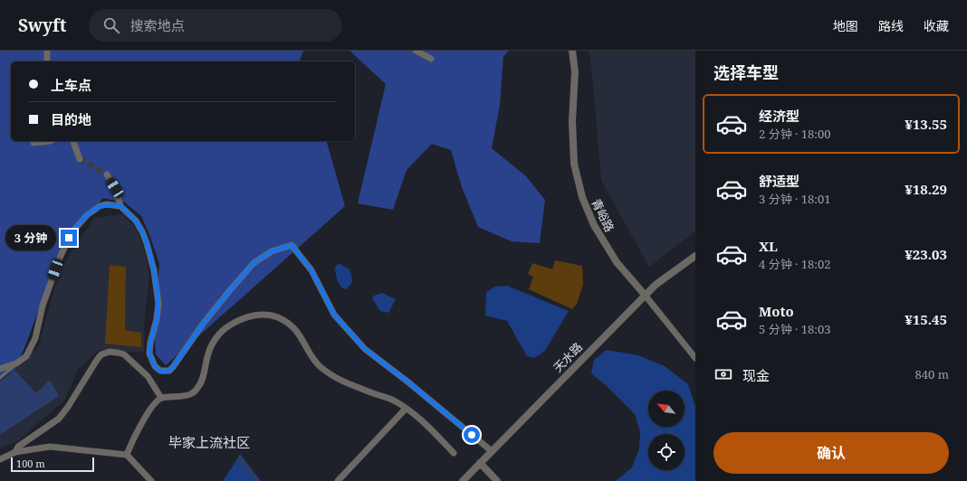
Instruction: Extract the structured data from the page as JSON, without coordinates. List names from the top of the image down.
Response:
{
  "streets": {
    "street": ["青峪路", "天水路"]
  },
  "crossings": [
    ["青峪路", "天水路"]
  ],
  "districts": ["毕家上流社区"],
  "scale_bar": "100 m",
  "north": "top left",
  "page": {
    "header": "Swyft",
    "search": "搜索地点",
    "nav": ["地图", "路线", "收藏"],
    "heading": "选择车型",
    "banner": ["上车点", "目的地"],
    "list": [
      {
        "name": "经济型",
        "note": "2 分钟 · 18:00",
        "value": "¥13.55"
      },
      {
        "name": "舒适型",
        "note": "3 分钟 · 18:01",
        "value": "¥18.29"
      },
      {
        "name": "XL",
        "note": "4 分钟 · 18:02",
        "value": "¥23.03"
      },
      {
        "name": "Moto",
        "note": "5 分钟 · 18:03",
        "value": "¥15.45"
      }
    ],
    "bubble": "3 分钟",
    "pay": ["现金", "840 m"],
    "buttons": "确认",
    "scale": "100 m"
  }
}
